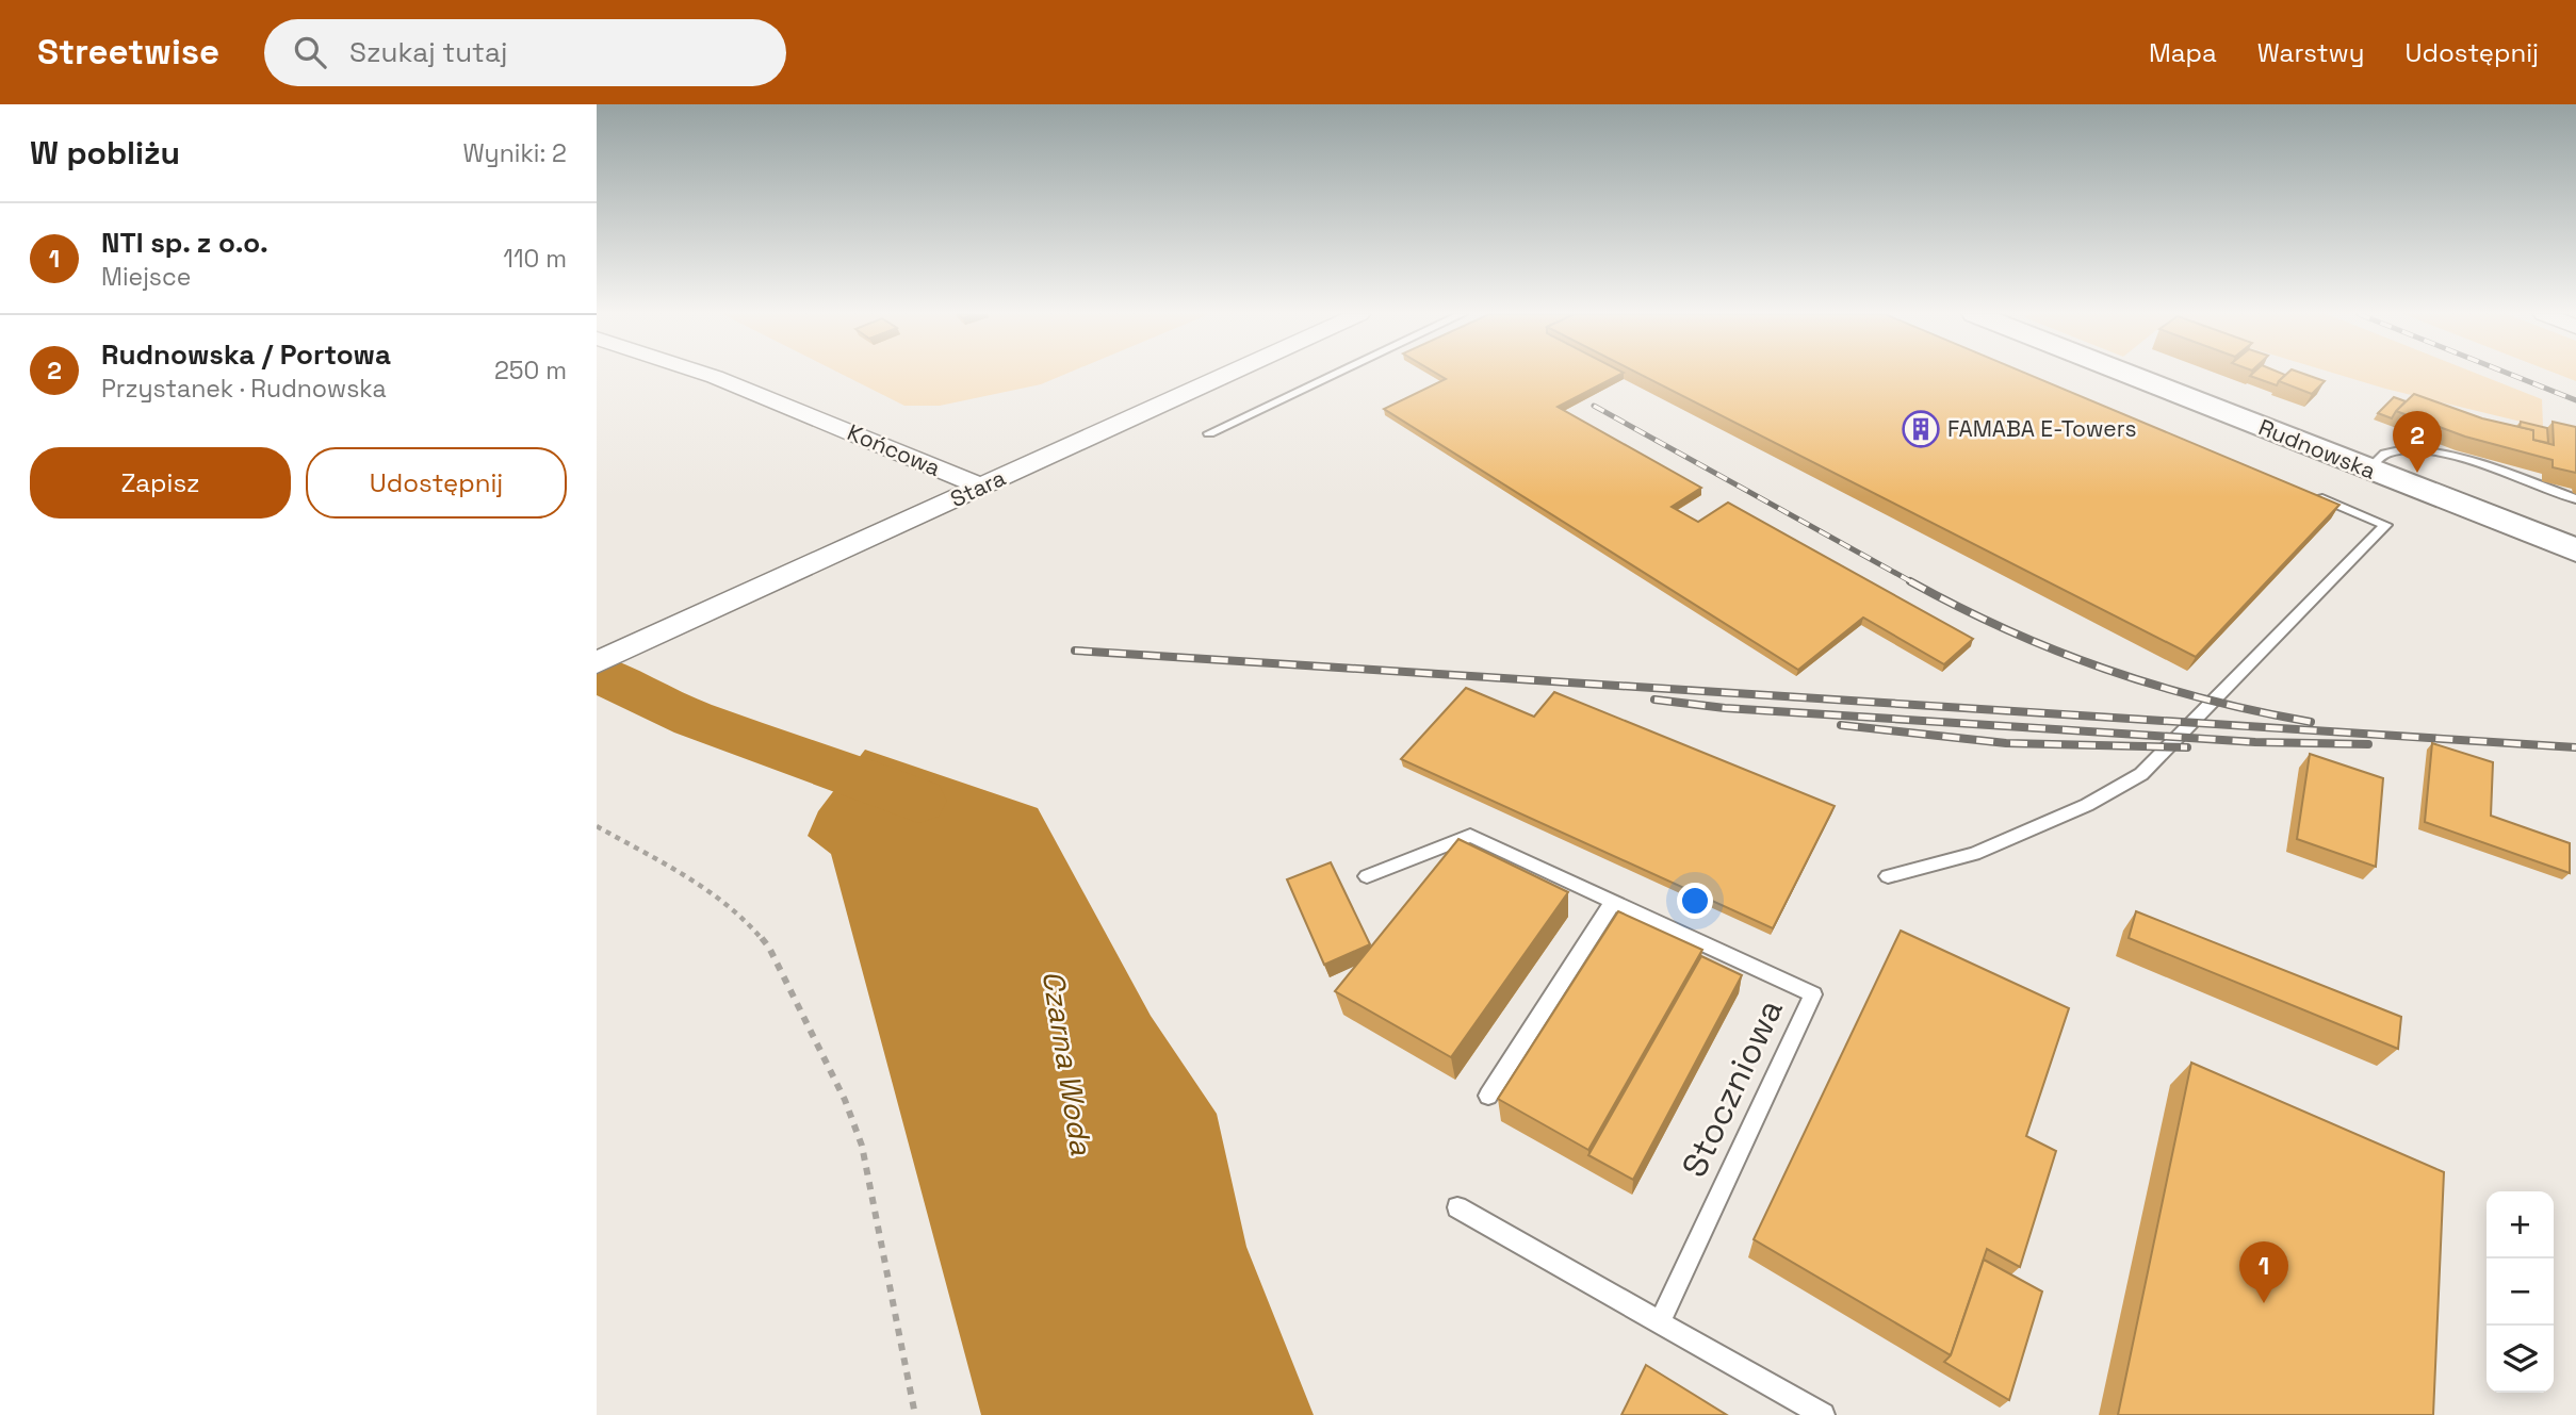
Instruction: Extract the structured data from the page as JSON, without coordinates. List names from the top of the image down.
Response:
{
  "streets": {
    "main road": ["Rudnowska"],
    "street": ["Końcowa", "Stara"],
    "lane": ["Stoczniowa"]
  },
  "crossings": [
    ["Końcowa", "Stara"]
  ],
  "water": ["Czarna Woda"],
  "places": {
    "building": ["FAMABA E-Towers"]
  },
  "page": {
    "header": "Streetwise",
    "search": "Szukaj tutaj",
    "nav": ["Mapa", "Warstwy", "Udostępnij"],
    "heading": ["W pobliżu", "Wyniki: 2"],
    "list": [
      {
        "mark": "1",
        "name": "NTI sp. z o.o.",
        "note": "Miejsce",
        "value": "110 m"
      },
      {
        "mark": "2",
        "name": "Rudnowska / Portowa",
        "note": "Przystanek · Rudnowska",
        "value": "250 m"
      }
    ],
    "pins": ["2", "1"],
    "buttons": ["Zapisz", "Udostępnij"],
    "map_buttons": ["+", "−"]
  }
}
